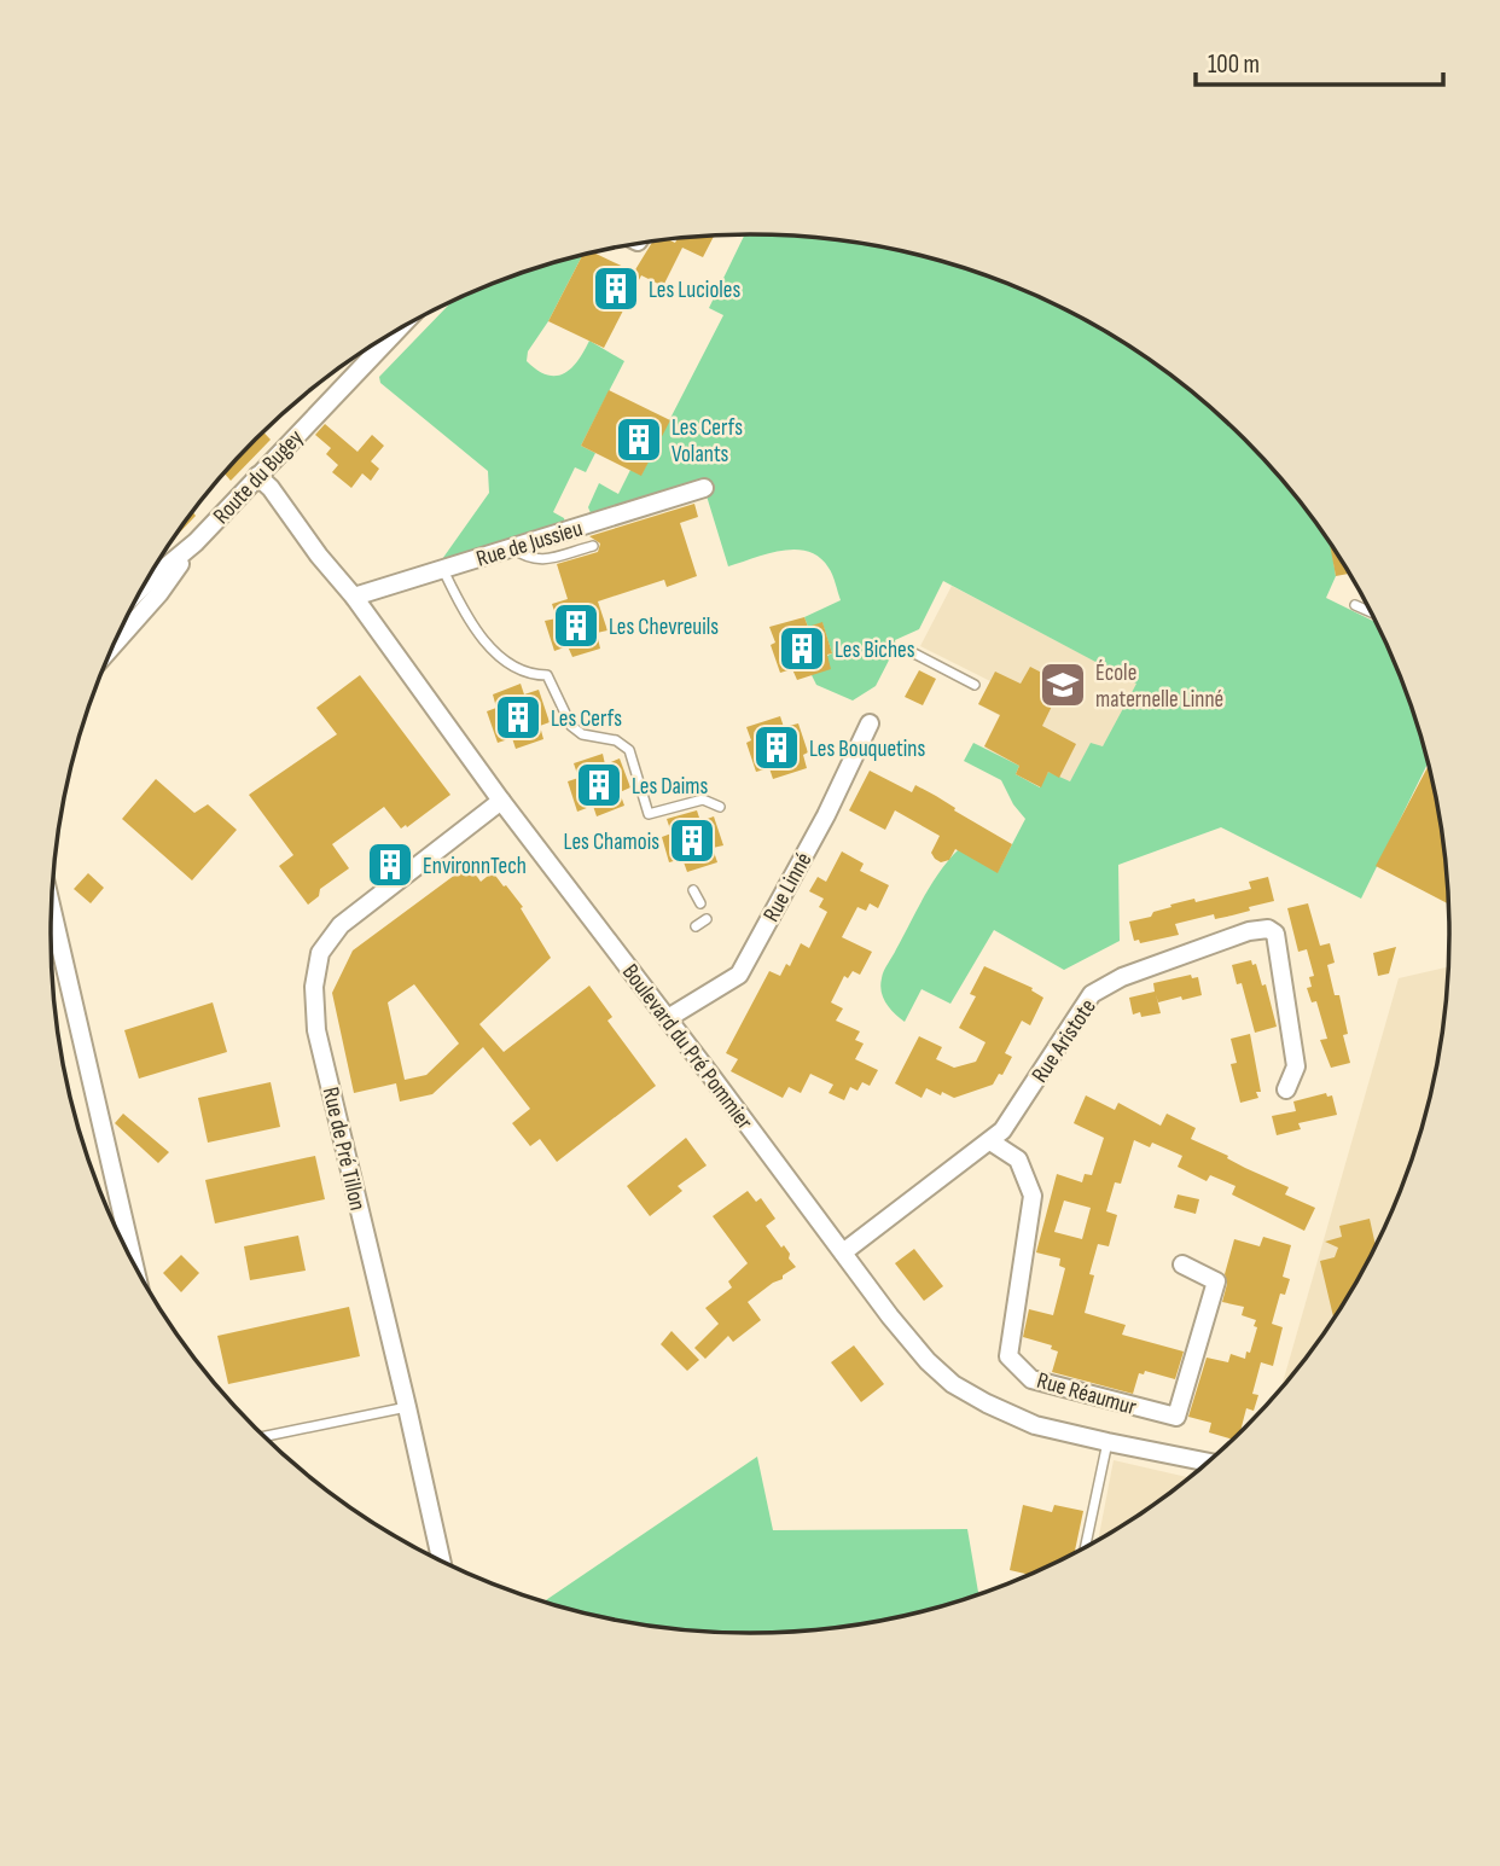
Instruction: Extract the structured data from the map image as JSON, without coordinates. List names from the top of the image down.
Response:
{
  "streets": {
    "street": [
      "Route du Bugey",
      "Rue de Jussieu",
      "Rue Linné",
      "Rue Aristote",
      "Boulevard du Pré Pommier",
      "Rue de Pré Tillon",
      "Rue Réaumur"
    ]
  },
  "crossings": [
    ["Route du Bugey", "Boulevard du Pré Pommier"],
    ["Rue de Jussieu", "Boulevard du Pré Pommier"],
    ["Rue Linné", "Boulevard du Pré Pommier"],
    ["Rue Aristote", "Boulevard du Pré Pommier"],
    ["Rue Aristote", "Rue Réaumur"],
    ["Boulevard du Pré Pommier", "Rue de Pré Tillon"]
  ],
  "places": {
    "building": [
      "Les Lucioles",
      "Les Cerfs Volants",
      "Les Chevreuils",
      "Les Biches",
      "Les Cerfs",
      "Les Bouquetins",
      "Les Daims",
      "Les Chamois",
      "EnvironnTech"
    ],
    "school or university": ["École maternelle Linné"]
  },
  "scale_bar": "100 m"
}
